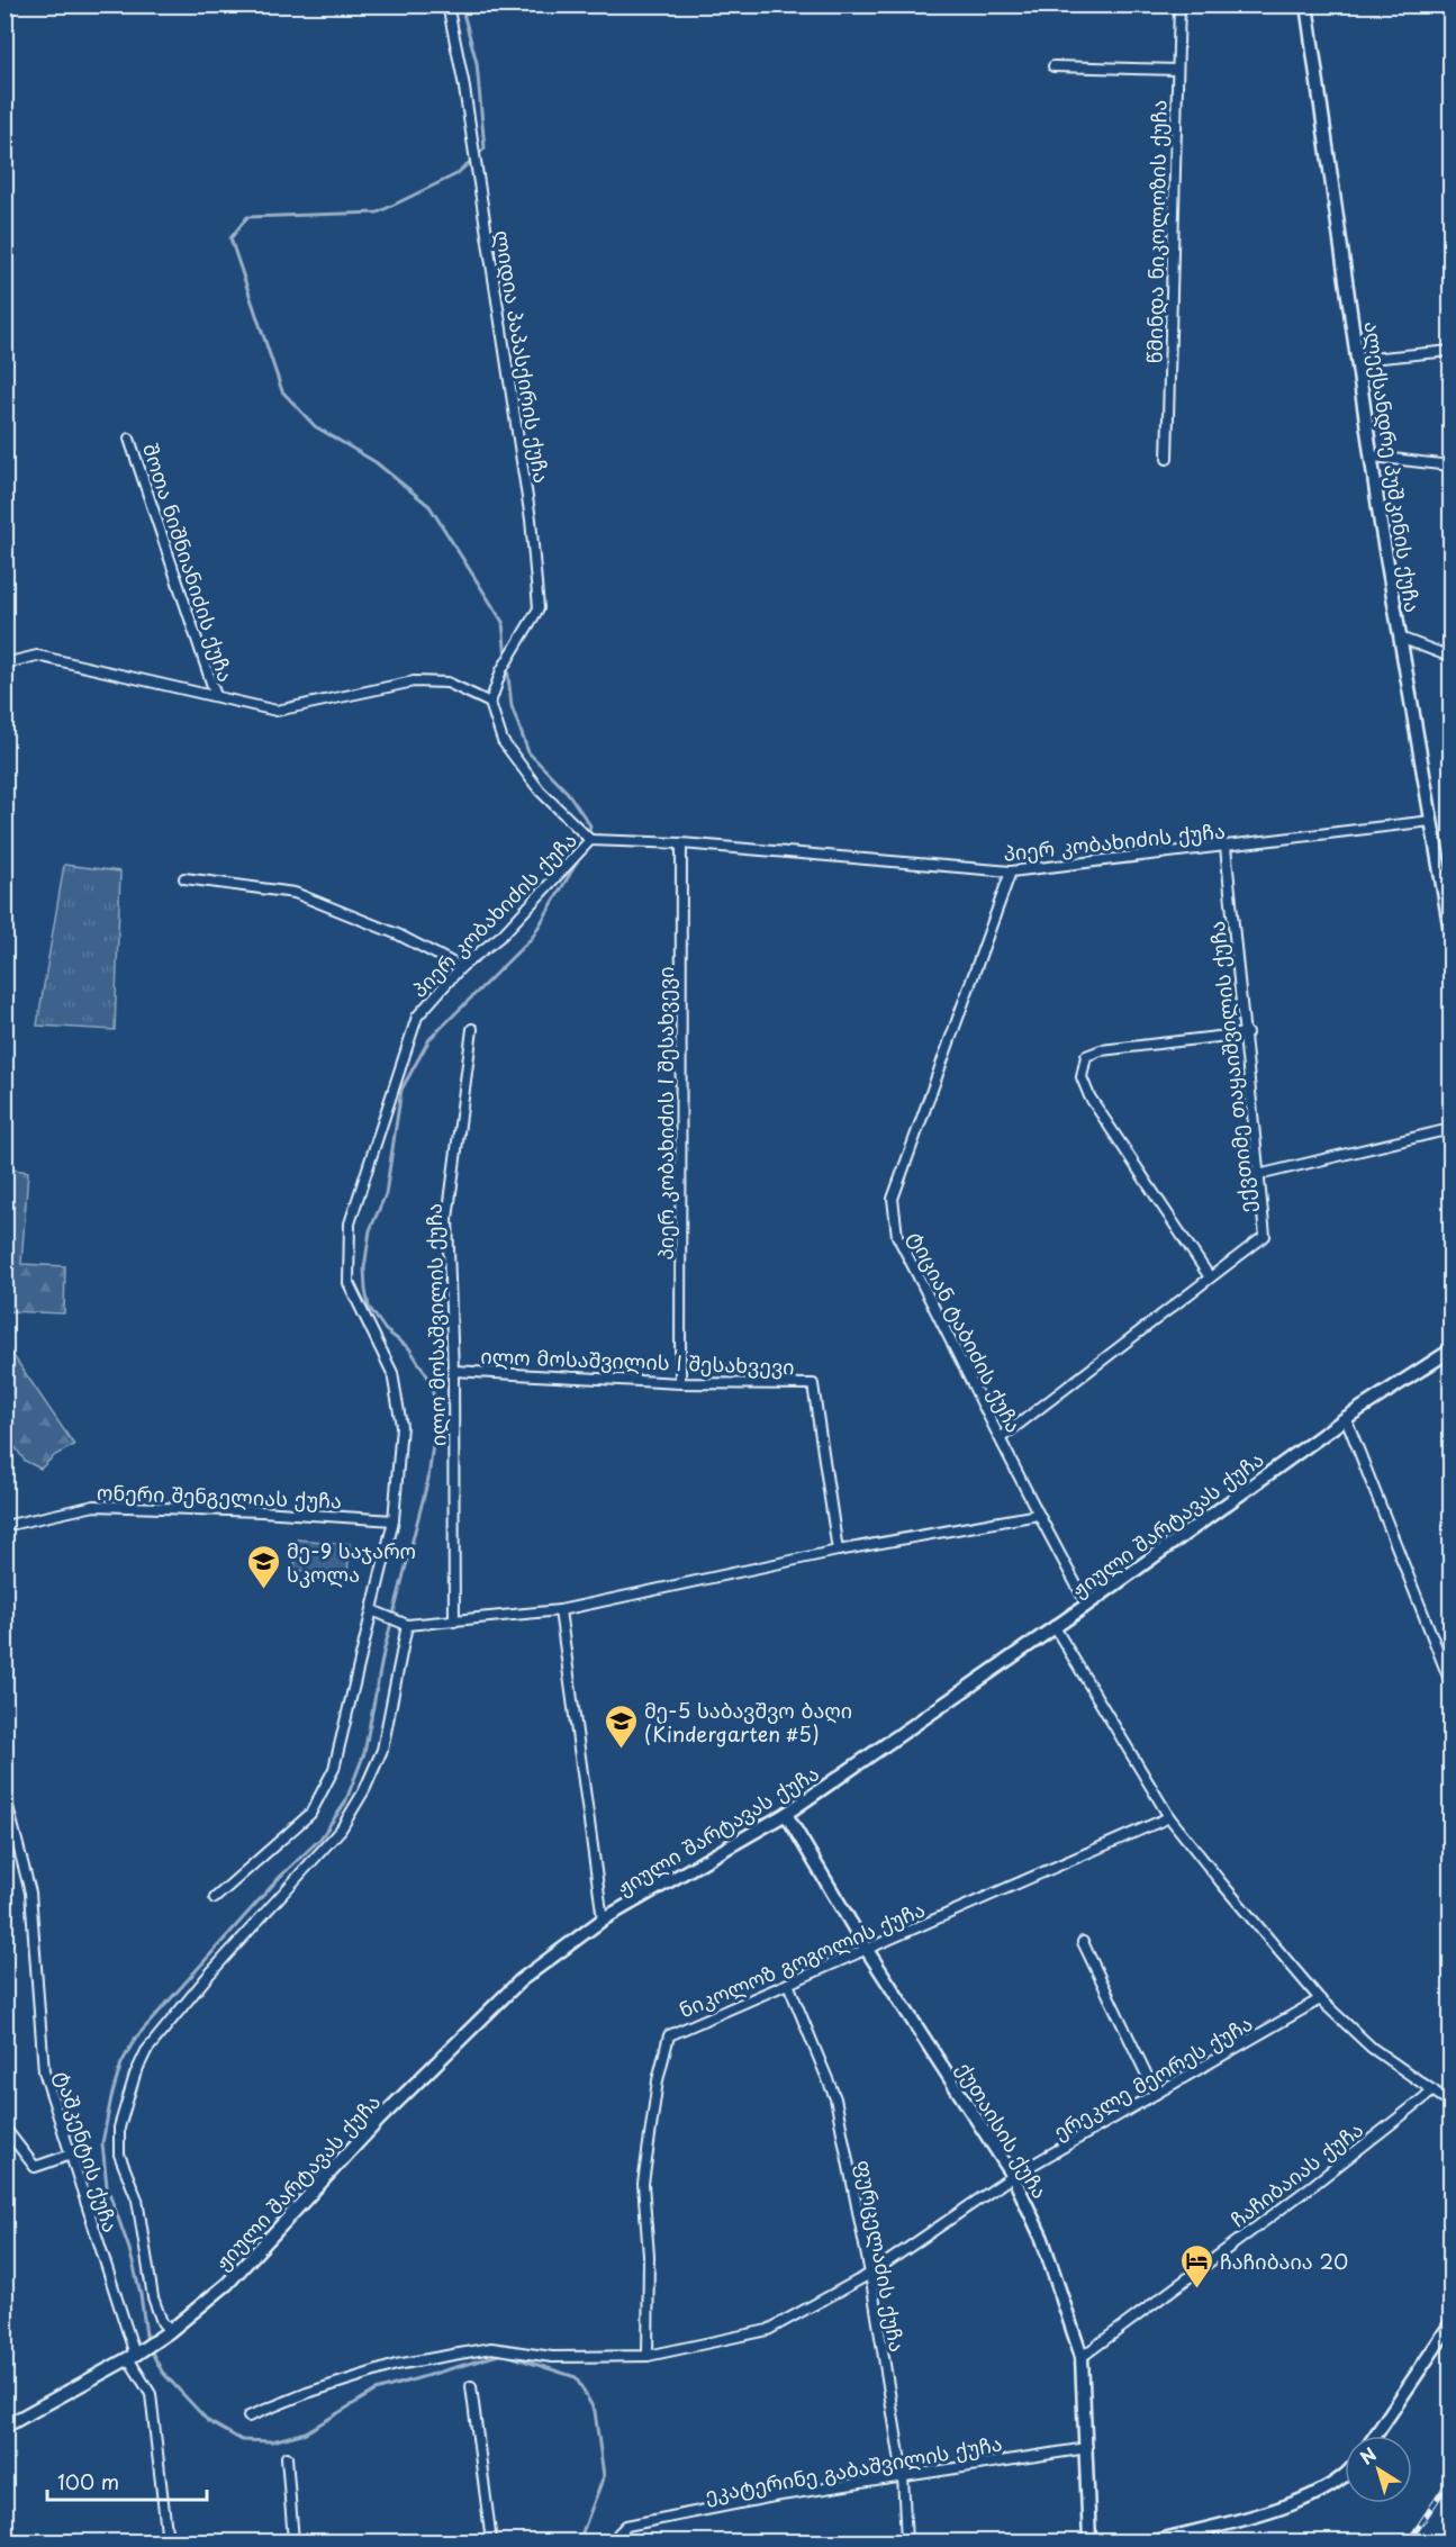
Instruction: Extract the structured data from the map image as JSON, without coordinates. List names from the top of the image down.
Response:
{
  "streets": {
    "street": [
      "წმინდა ნიკოლოზის ქუჩა",
      "ლიდია პაპასქირის ქუჩა",
      "ალექსანდრე პუშკინის ქუჩა",
      "შოთა ნიშნიანიძის ქუჩა",
      "პიერ კობახიძის ქუჩა",
      "ექვთიმე თაყაიშვილის ქუჩა",
      "პიერ კობახიძის I შესახვევი",
      "ილო მოსაშვილის ქუჩა",
      "ტიციან ტაბიძის ქუჩა",
      "ილო მოსაშვილის I შესახვევი",
      "ონერი შენგელიას ქუჩა",
      "ჟიული შარტავას ქუჩა",
      "ნიკოლოზ გოგოლის ქუჩა",
      "ერეკლე მეორეს ქუჩა",
      "ქუთაისის ქუჩა",
      "ტაშკენტის ქუჩა",
      "ჩაჩიბაიას ქუჩა",
      "ფურცელაძის ქუჩა",
      "ეკატერინე გაბაშვილის ქუჩა"
    ]
  },
  "crossings": [
    ["ალექსანდრე პუშკინის ქუჩა", "პიერ კობახიძის ქუჩა"],
    ["პიერ კობახიძის ქუჩა", "ექვთიმე თაყაიშვილის ქუჩა"],
    ["პიერ კობახიძის ქუჩა", "პიერ კობახიძის I შესახვევი"],
    ["პიერ კობახიძის ქუჩა", "ტიციან ტაბიძის ქუჩა"],
    ["პიერ კობახიძის ქუჩა", "ონერი შენგელიას ქუჩა"],
    ["ექვთიმე თაყაიშვილის ქუჩა", "ტიციან ტაბიძის ქუჩა"],
    ["პიერ კობახიძის I შესახვევი", "ილო მოსაშვილის I შესახვევი"],
    ["ილო მოსაშვილის ქუჩა", "ილო მოსაშვილის I შესახვევი"],
    ["ტიციან ტაბიძის ქუჩა", "ჟიული შარტავას ქუჩა"],
    ["ჟიული შარტავას ქუჩა", "ქუთაისის ქუჩა"],
    ["ჟიული შარტავას ქუჩა", "ტაშკენტის ქუჩა"],
    ["ნიკოლოზ გოგოლის ქუჩა", "ერეკლე მეორეს ქუჩა"],
    ["ნიკოლოზ გოგოლის ქუჩა", "ქუთაისის ქუჩა"],
    ["ნიკოლოზ გოგოლის ქუჩა", "ფურცელაძის ქუჩა"],
    ["ერეკლე მეორეს ქუჩა", "ქუთაისის ქუჩა"],
    ["ერეკლე მეორეს ქუჩა", "ფურცელაძის ქუჩა"],
    ["ქუთაისის ქუჩა", "ჩაჩიბაიას ქუჩა"],
    ["ქუთაისის ქუჩა", "ეკატერინე გაბაშვილის ქუჩა"],
    ["ფურცელაძის ქუჩა", "ეკატერინე გაბაშვილის ქუჩა"]
  ],
  "places": {
    "school or university": ["მე-9 საჯარო სკოლა", "მე-5 საბავშვო ბაღი (Kindergarten #5)"],
    "hotel": ["ჩაჩიბაია 20"]
  },
  "scale_bar": "100 m",
  "north": "top left"
}
